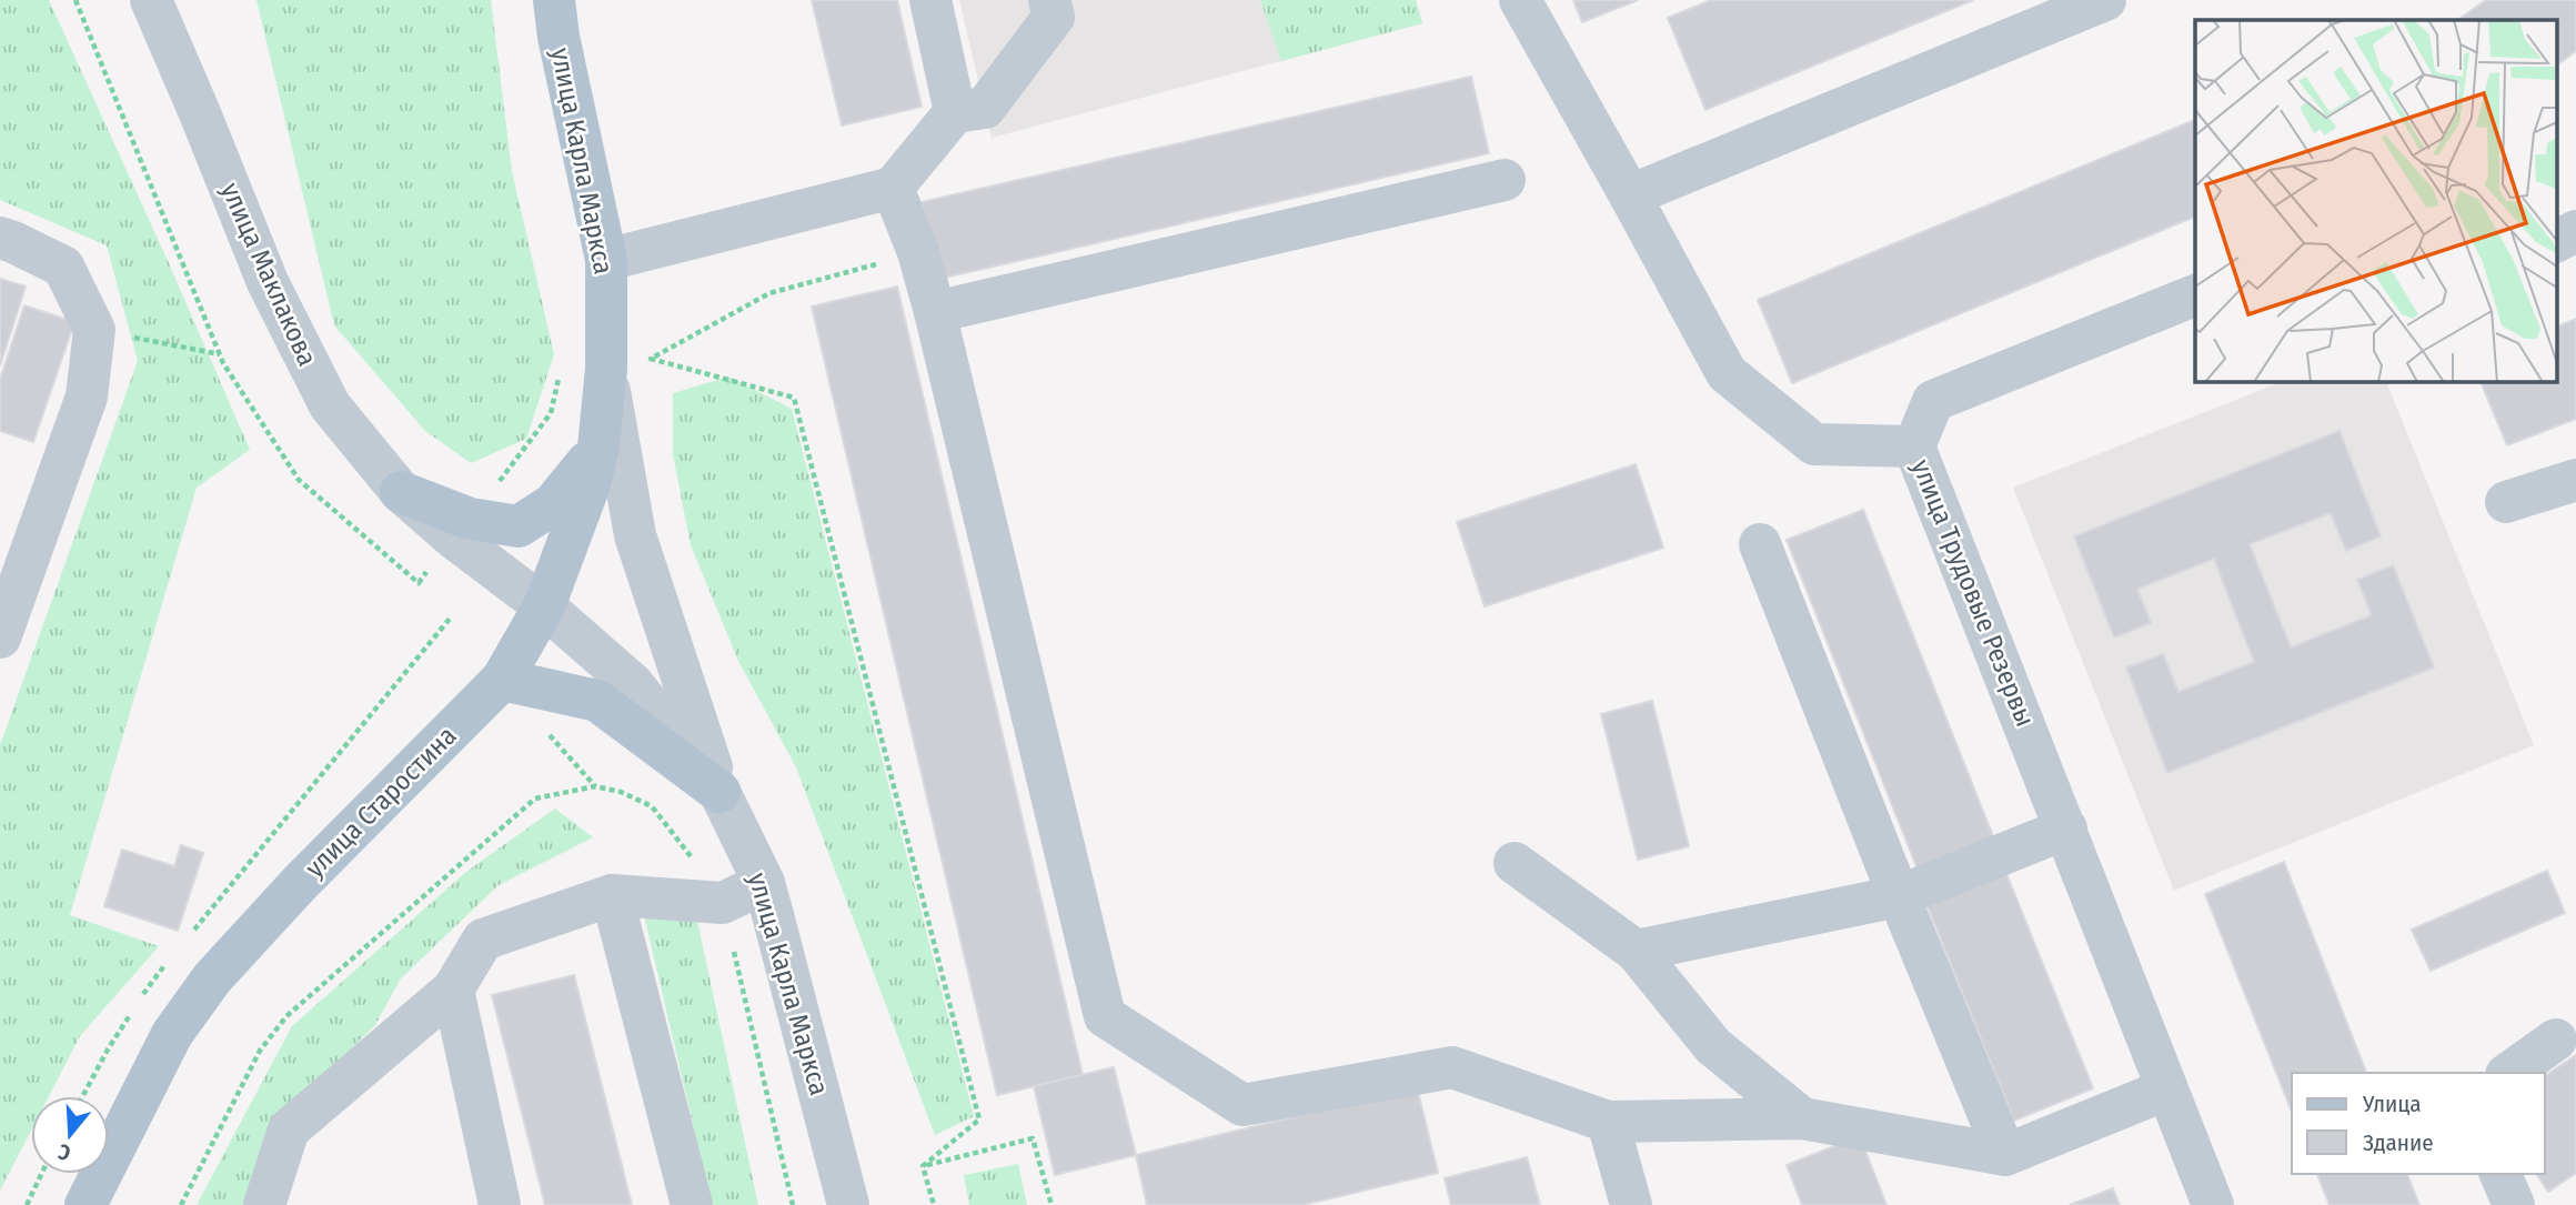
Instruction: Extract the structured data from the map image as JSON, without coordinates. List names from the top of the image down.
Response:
{
  "streets": {
    "main road": ["улица Карла Маркса", "улица Старостина"],
    "street": ["улица Маклакова", "улица Трудовые Резервы"]
  },
  "crossings": [
    ["улица Карла Маркса", "улица Маклакова"],
    ["улица Карла Маркса", "улица Старостина"]
  ],
  "legend": ["Улица", "Здание"],
  "north": "bottom"
}
